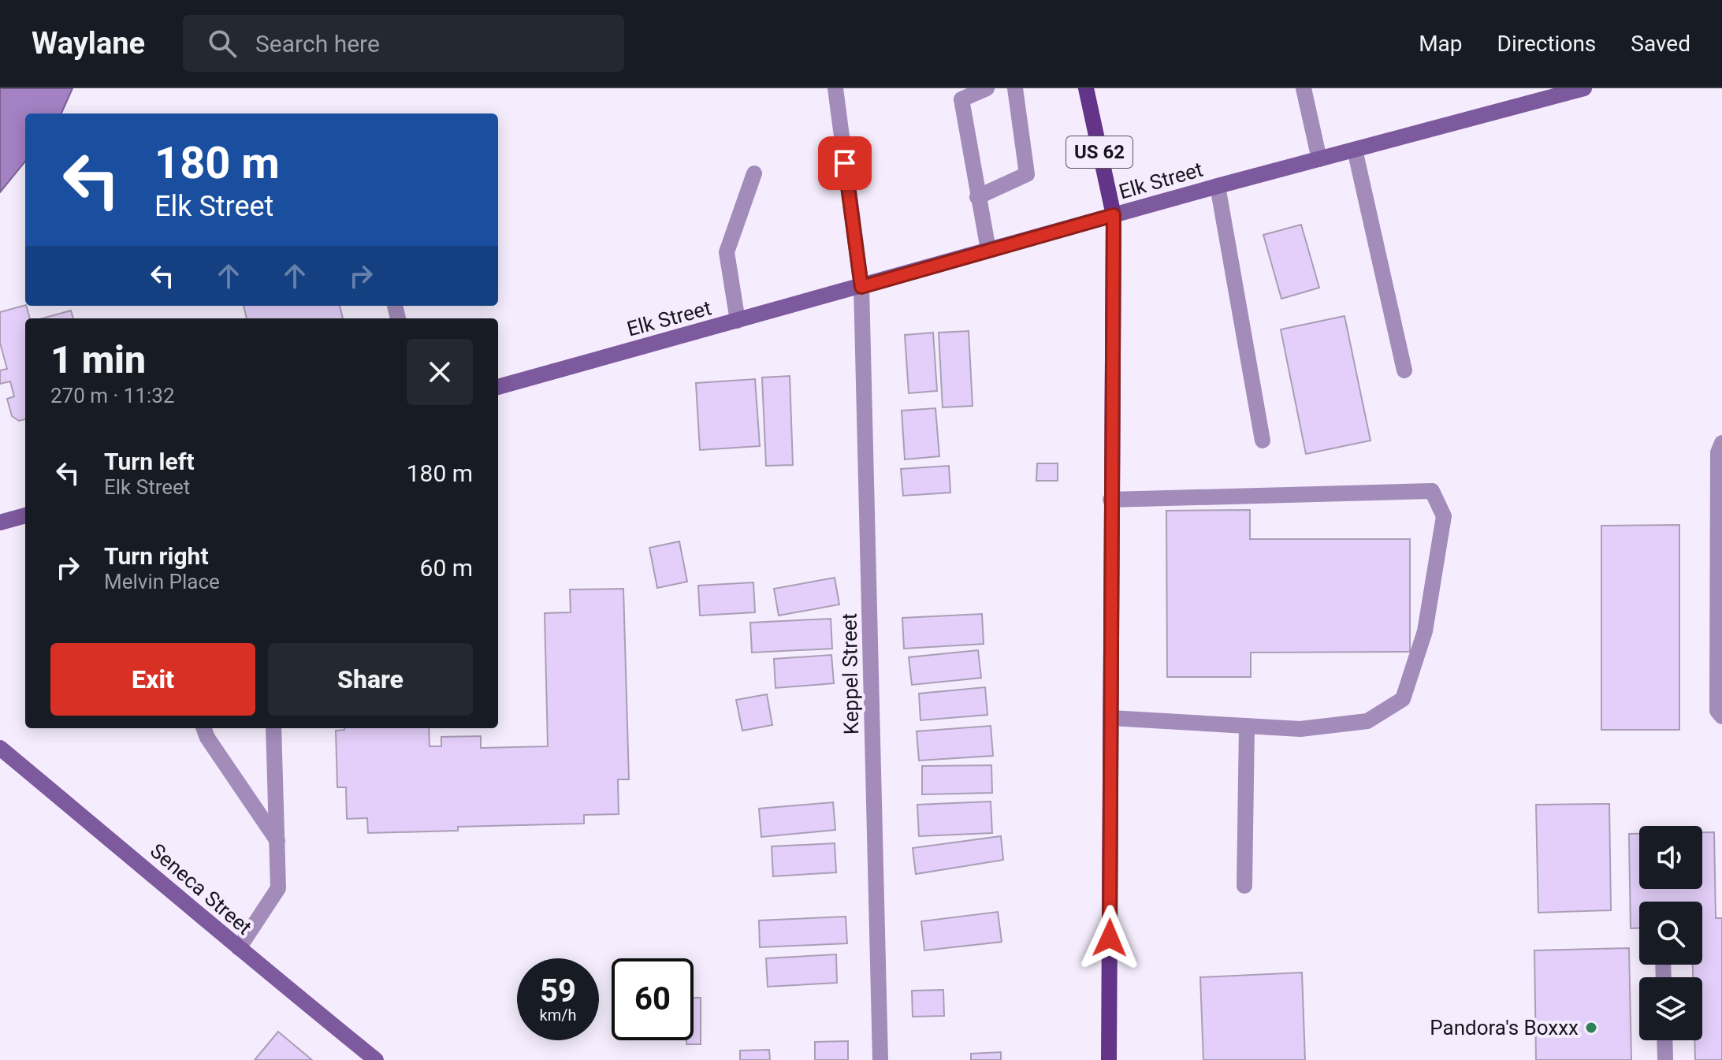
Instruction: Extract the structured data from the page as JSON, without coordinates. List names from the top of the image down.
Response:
{
  "streets": {
    "main road": ["US 62", "Elk Street", "Seneca Street"],
    "street": ["Keppel Street"]
  },
  "crossings": [
    ["US 62", "Elk Street"],
    ["Elk Street", "Keppel Street"]
  ],
  "places": ["Pandora's Boxxx"],
  "page": {
    "header": "Waylane",
    "search": "Search here",
    "nav": ["Map", "Directions", "Saved"],
    "turn": ["180 m", "Elk Street"],
    "heading": ["1 min", "270 m · 11:32"],
    "list": [
      {
        "name": "Turn left",
        "note": "Elk Street",
        "value": "180 m"
      },
      {
        "name": "Turn right",
        "note": "Melvin Place",
        "value": "60 m"
      }
    ],
    "buttons": ["Exit", "Share"],
    "speed": "59 km/h",
    "limit": "60"
  }
}
